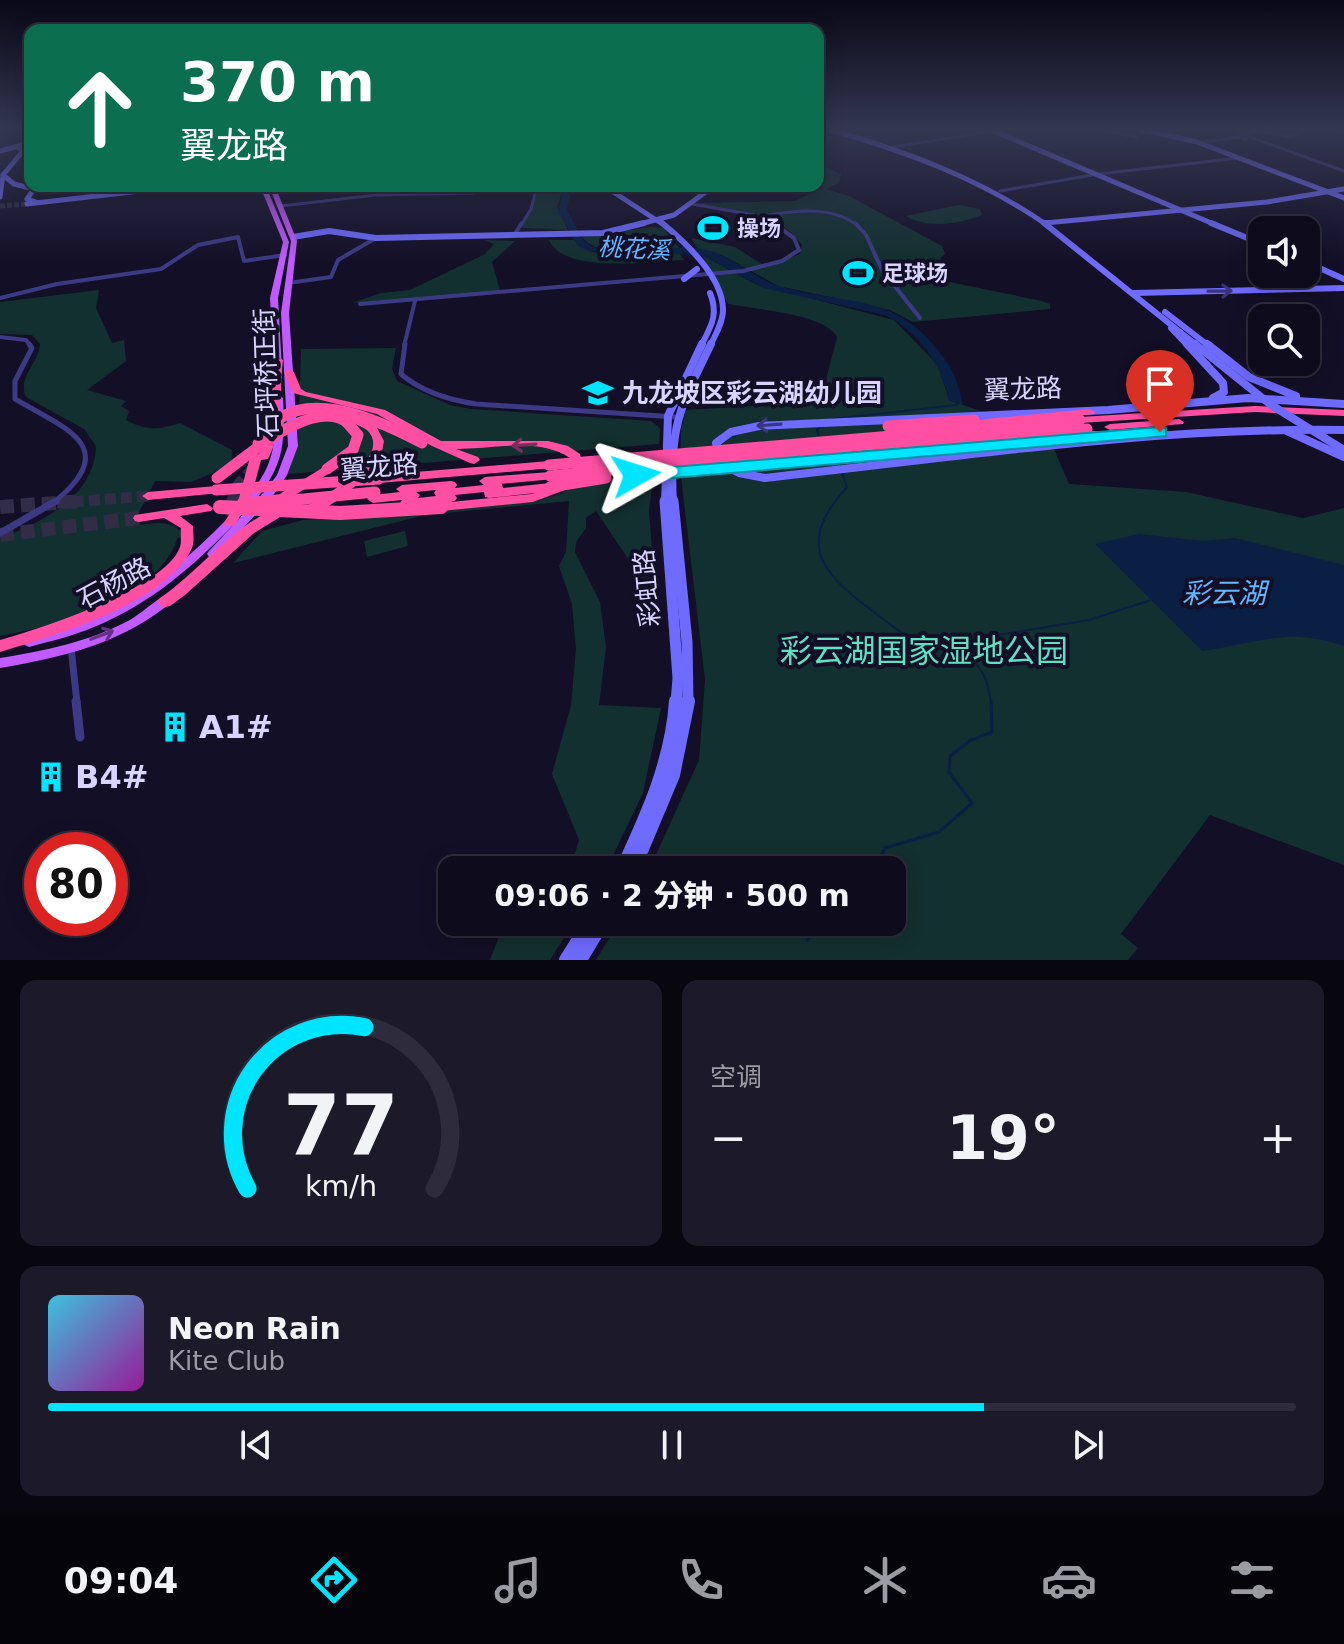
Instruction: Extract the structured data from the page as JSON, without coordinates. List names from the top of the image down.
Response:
{
  "streets": {
    "highway": ["翼龙路"],
    "main road": ["石坪桥正街", "石杨路", "彩虹路"]
  },
  "crossings": [
    ["石坪桥正街", "石杨路"]
  ],
  "water": ["桃花溪", "彩云湖"],
  "parks": ["彩云湖国家湿地公园"],
  "places": {
    "sports": ["操场", "足球场"],
    "school or university": ["九龙坡区彩云湖幼儿园"],
    "building": ["A1#", "B4#"]
  },
  "page": {
    "turn": ["370 m", "翼龙路"],
    "limit": "80",
    "trip": "09:06 · 2 分钟 · 500 m",
    "tile": "空调",
    "heat": ["−", "19°", "+"],
    "song": ["Neon Rain", "Kite Club"],
    "tabs": "09:04",
    "gauge": ["77", "km/h"]
  }
}
